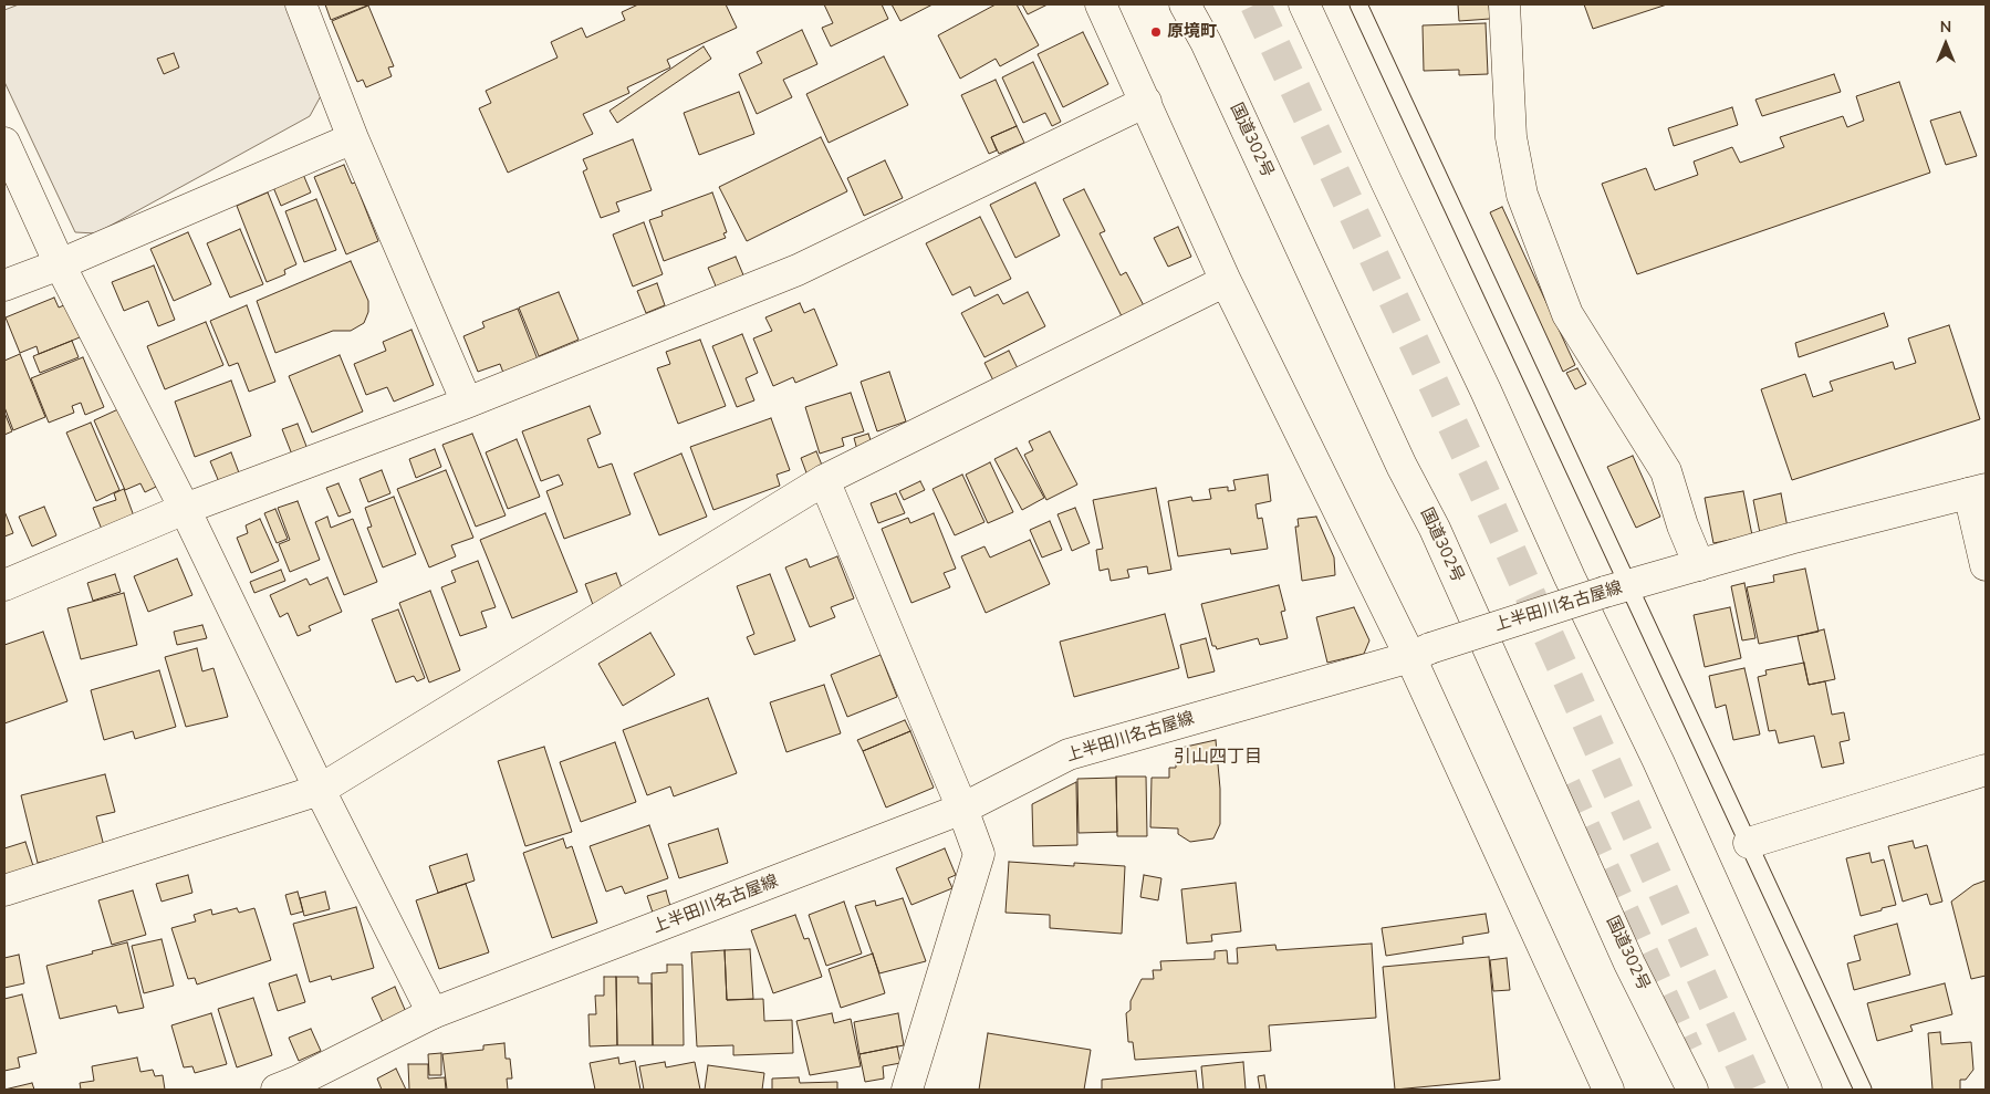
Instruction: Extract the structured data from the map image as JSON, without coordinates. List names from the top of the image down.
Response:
{
  "streets": {
    "main road": ["国道302号", "上半田川名古屋線"]
  },
  "districts": ["引山四丁目"],
  "places": ["原境町"],
  "north": "top"
}
